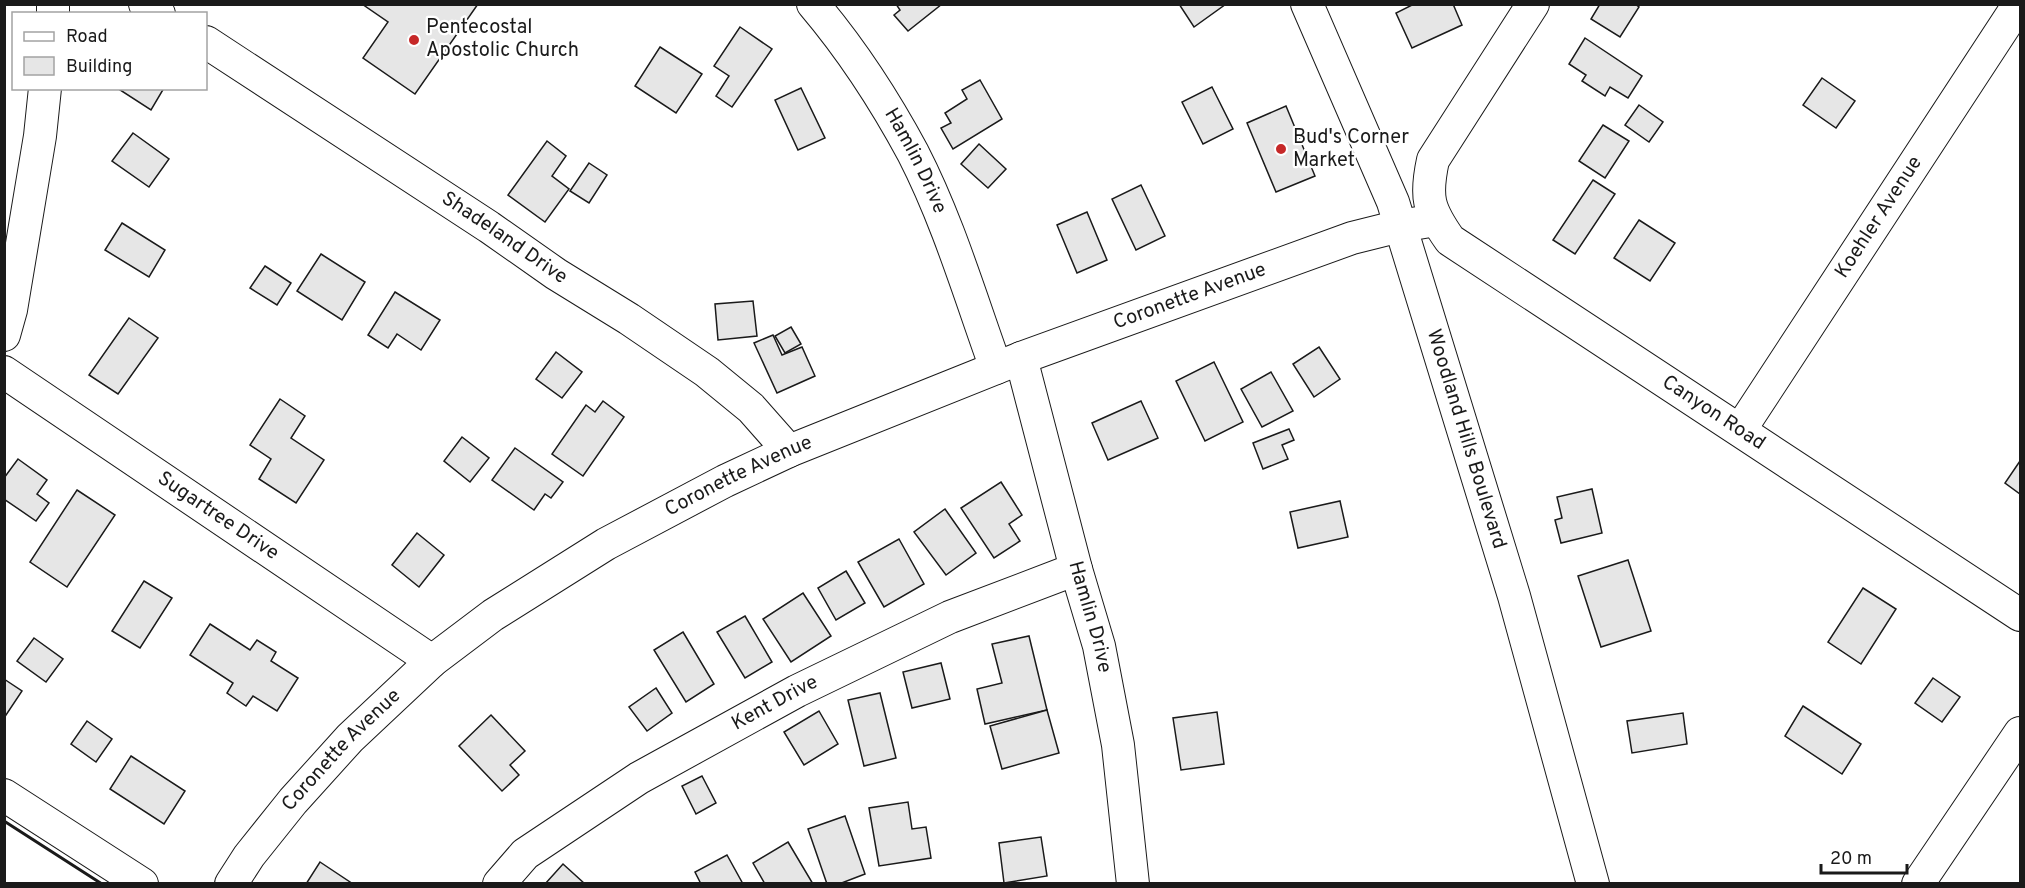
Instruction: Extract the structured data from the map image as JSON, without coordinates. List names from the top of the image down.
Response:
{
  "streets": {
    "street": [
      "Hamlin Drive",
      "Koehler Avenue",
      "Shadeland Drive",
      "Coronette Avenue",
      "Canyon Road",
      "Woodland Hills Boulevard",
      "Sugartree Drive",
      "Kent Drive"
    ]
  },
  "crossings": [
    ["Hamlin Drive", "Coronette Avenue"],
    ["Hamlin Drive", "Kent Drive"],
    ["Koehler Avenue", "Canyon Road"],
    ["Shadeland Drive", "Coronette Avenue"],
    ["Coronette Avenue", "Canyon Road"],
    ["Coronette Avenue", "Woodland Hills Boulevard"],
    ["Coronette Avenue", "Sugartree Drive"]
  ],
  "places": ["Pentecostal Apostolic Church", "Bud's Corner Market"],
  "legend": ["Road", "Building"],
  "scale_bar": "20 m"
}
